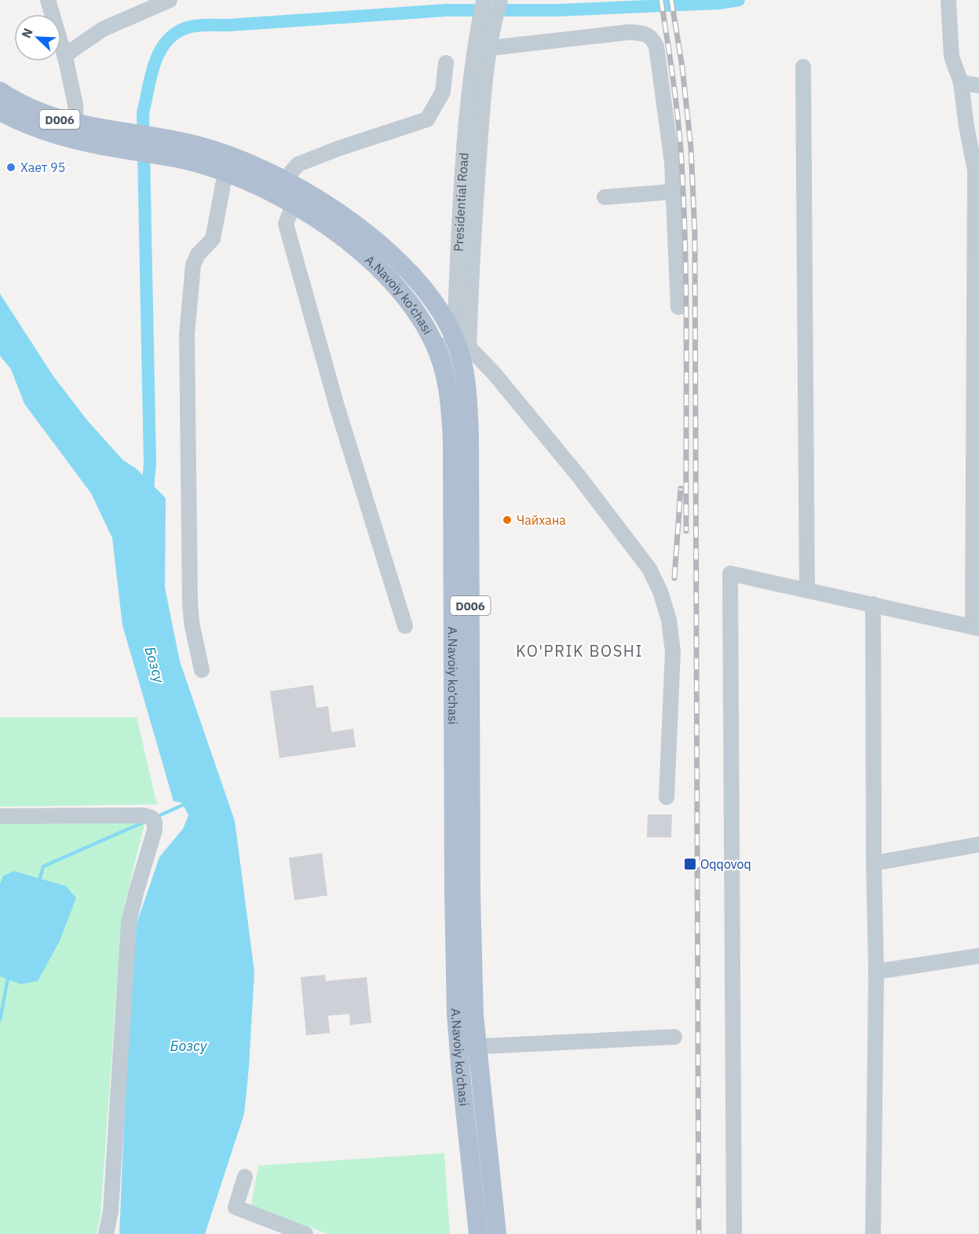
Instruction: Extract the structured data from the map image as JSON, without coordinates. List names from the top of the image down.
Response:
{
  "streets": {
    "main road": ["D006", "A.Navoiy ko‘chasi"],
    "street": ["Presidential Road"]
  },
  "crossings": [
    ["D006", "Presidential Road"],
    ["D006", "A.Navoiy ko‘chasi"],
    ["Presidential Road", "A.Navoiy ko‘chasi"]
  ],
  "districts": ["KO'PRIK BOSHI"],
  "water": ["Бозсу"],
  "places": {
    "other": ["Хает 95", "Чайхана"],
    "transit": ["Oqqovoq"]
  },
  "north": "top left"
}
